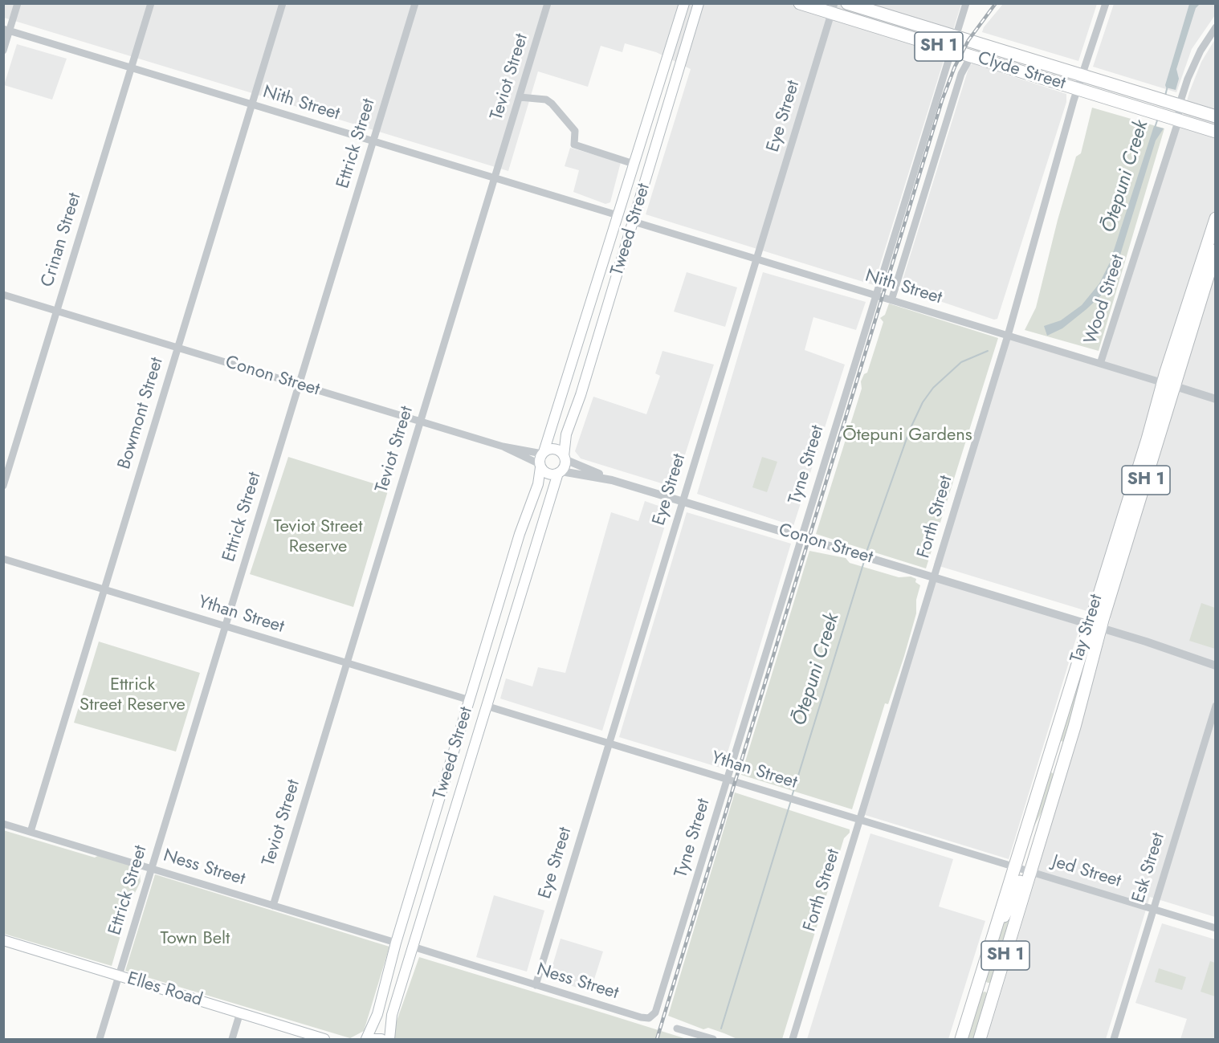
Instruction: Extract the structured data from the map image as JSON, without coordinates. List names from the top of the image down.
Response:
{
  "streets": {
    "highway": ["SH 1", "Clyde Street", "Tay Street"],
    "main road": ["Tweed Street", "Conon Street", "Elles Road"],
    "street": [
      "Teviot Street",
      "Nith Street",
      "Eye Street",
      "Ettrick Street",
      "Crinan Street",
      "Wood Street",
      "Bowmont Street",
      "Tyne Street",
      "Forth Street",
      "Ythan Street",
      "Ness Street",
      "Esk Street",
      "Jed Street"
    ]
  },
  "crossings": [
    ["Clyde Street", "Eye Street"],
    ["Clyde Street", "Wood Street"],
    ["Clyde Street", "Tyne Street"],
    ["Clyde Street", "Forth Street"],
    ["Teviot Street", "Nith Street"],
    ["Teviot Street", "Conon Street"],
    ["Teviot Street", "Ythan Street"],
    ["Teviot Street", "Ness Street"],
    ["Nith Street", "Eye Street"],
    ["Nith Street", "Ettrick Street"],
    ["Nith Street", "Tweed Street"],
    ["Nith Street", "Crinan Street"],
    ["Nith Street", "Wood Street"],
    ["Nith Street", "Bowmont Street"],
    ["Nith Street", "Tyne Street"],
    ["Nith Street", "Forth Street"],
    ["Nith Street", "Tay Street"],
    ["Eye Street", "Conon Street"],
    ["Eye Street", "Ythan Street"],
    ["Eye Street", "Ness Street"],
    ["Ettrick Street", "Conon Street"],
    ["Ettrick Street", "Ythan Street"],
    ["Ettrick Street", "Ness Street"],
    ["Ettrick Street", "Elles Road"],
    ["Tweed Street", "Conon Street"],
    ["Tweed Street", "Ythan Street"],
    ["Tweed Street", "Ness Street"],
    ["Crinan Street", "Conon Street"],
    ["Conon Street", "Bowmont Street"],
    ["Conon Street", "Tyne Street"],
    ["Conon Street", "Forth Street"],
    ["Conon Street", "Tay Street"],
    ["Bowmont Street", "Ythan Street"],
    ["Bowmont Street", "Ness Street"],
    ["Tyne Street", "Ythan Street"],
    ["Tyne Street", "Ness Street"],
    ["Forth Street", "Ythan Street"],
    ["Ythan Street", "Tay Street"],
    ["Ythan Street", "Jed Street"],
    ["Tay Street", "Jed Street"],
    ["Esk Street", "Jed Street"]
  ],
  "water": ["Ōtepuni Creek"],
  "parks": [
    "Ōtepuni Gardens",
    "Teviot Street Reserve",
    "Ettrick Street Reserve",
    "Town Belt"
  ]
}
